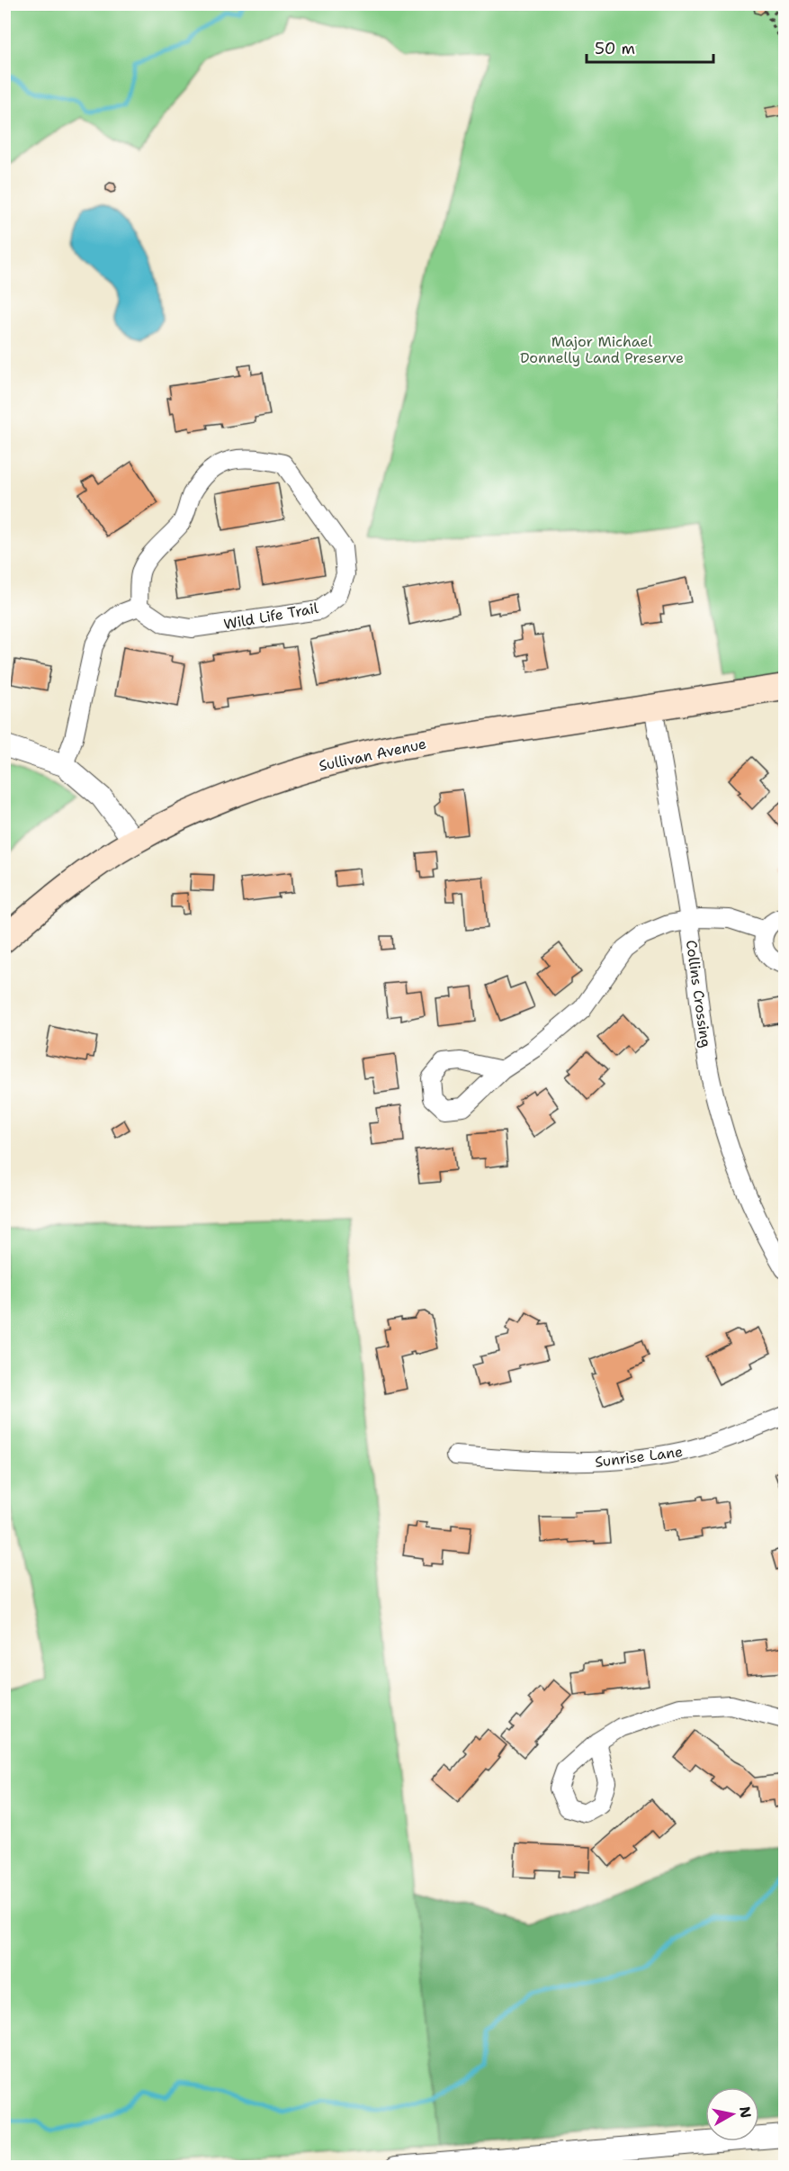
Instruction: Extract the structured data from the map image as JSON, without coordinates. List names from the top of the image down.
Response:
{
  "streets": {
    "main road": ["Sullivan Avenue"],
    "street": ["Wild Life Trail", "Collins Crossing", "Sunrise Lane"]
  },
  "crossings": [
    ["Sullivan Avenue", "Collins Crossing"]
  ],
  "parks": ["Major Michael Donnelly Land Preserve"],
  "scale_bar": "50 m",
  "north": "right"
}
